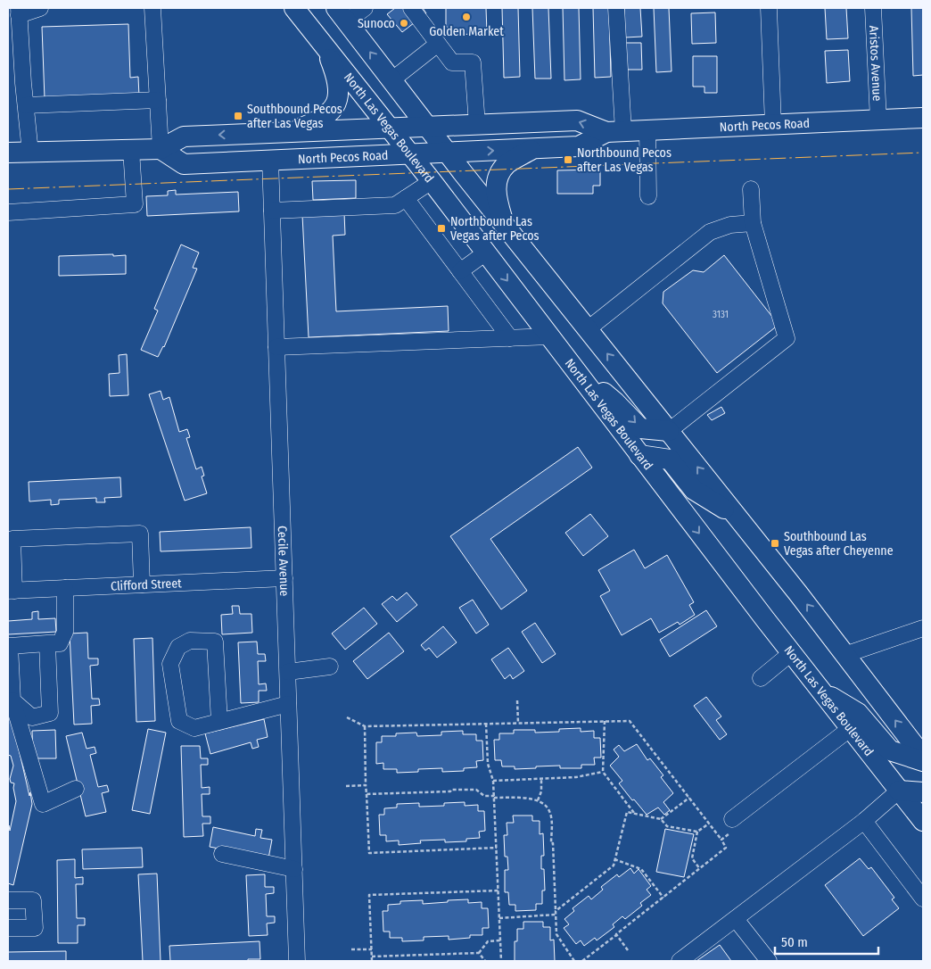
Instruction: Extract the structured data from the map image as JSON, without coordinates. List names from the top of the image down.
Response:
{
  "streets": {
    "main road": ["North Pecos Road", "North Las Vegas Boulevard"],
    "street": ["Aristos Avenue", "Cecile Avenue", "Clifford Street"]
  },
  "crossings": [
    ["Aristos Avenue", "North Pecos Road"],
    ["North Pecos Road", "North Las Vegas Boulevard"],
    ["North Pecos Road", "Cecile Avenue"],
    ["Cecile Avenue", "Clifford Street"]
  ],
  "places": {
    "other": ["Golden Market", "Sunoco"],
    "transit": [
      "Southbound Pecos after Las Vegas",
      "Northbound Pecos after Las Vegas",
      "Northbound Las Vegas after Pecos",
      "Southbound Las Vegas after Cheyenne"
    ]
  },
  "house_numbers": ["3131"],
  "scale_bar": "50 m"
}
